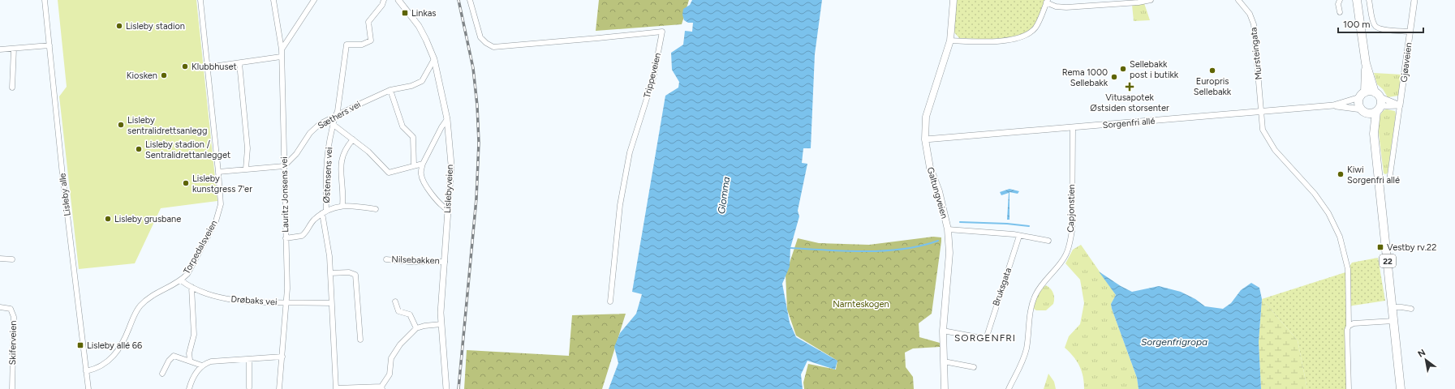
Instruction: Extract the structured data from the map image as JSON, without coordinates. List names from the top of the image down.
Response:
{
  "streets": {
    "highway": ["22"],
    "main road": ["Galtungveien"],
    "street": [
      "Mursteingata",
      "Gjøaveien",
      "Trippeveien",
      "Sæthers vei",
      "Sorgenfri allé",
      "Østensens vei",
      "Lislebyveien",
      "Lisleby alle",
      "Lauritz Jonsens vei",
      "Capjonstien",
      "Torpedalsveien",
      "Nilsebakken",
      "Bruksgata",
      "Drøbaks vei",
      "Skiferveien"
    ]
  },
  "crossings": [
    ["Mursteingata", "Sorgenfri allé"],
    ["Sæthers vei", "Østensens vei"],
    ["Sæthers vei", "Lislebyveien"],
    ["Sæthers vei", "Lauritz Jonsens vei"],
    ["Sorgenfri allé", "Galtungveien"],
    ["Sorgenfri allé", "Capjonstien"],
    ["Østensens vei", "Drøbaks vei"],
    ["Lislebyveien", "Nilsebakken"],
    ["Galtungveien", "Bruksgata"],
    ["Lisleby alle", "Torpedalsveien"],
    ["Lauritz Jonsens vei", "Drøbaks vei"],
    ["Torpedalsveien", "Drøbaks vei"]
  ],
  "districts": ["SORGENFRI"],
  "water": ["Glomma", "Sorgenfrigropa"],
  "parks": ["Narnteskogen"],
  "places": {
    "transit": ["Linkas", "Vestby rv.22", "Lisleby allé 66"],
    "other": [
      "Lisleby stadion",
      "Klubbhuset",
      "Sellebakk post i butikk",
      "Europris Sellebakk",
      "Kiosken",
      "Rema 1000 Sellebakk",
      "Lisleby sentralidrettsanlegg",
      "Lisleby stadion / Sentralidrettanlegget",
      "Kiwi Sorgenfri allé",
      "Lisleby kunstgress 7'er",
      "Lisleby grusbane"
    ],
    "health": ["Vitusapotek Østsiden storsenter"]
  },
  "scale_bar": "100 m",
  "north": "top left"
}
